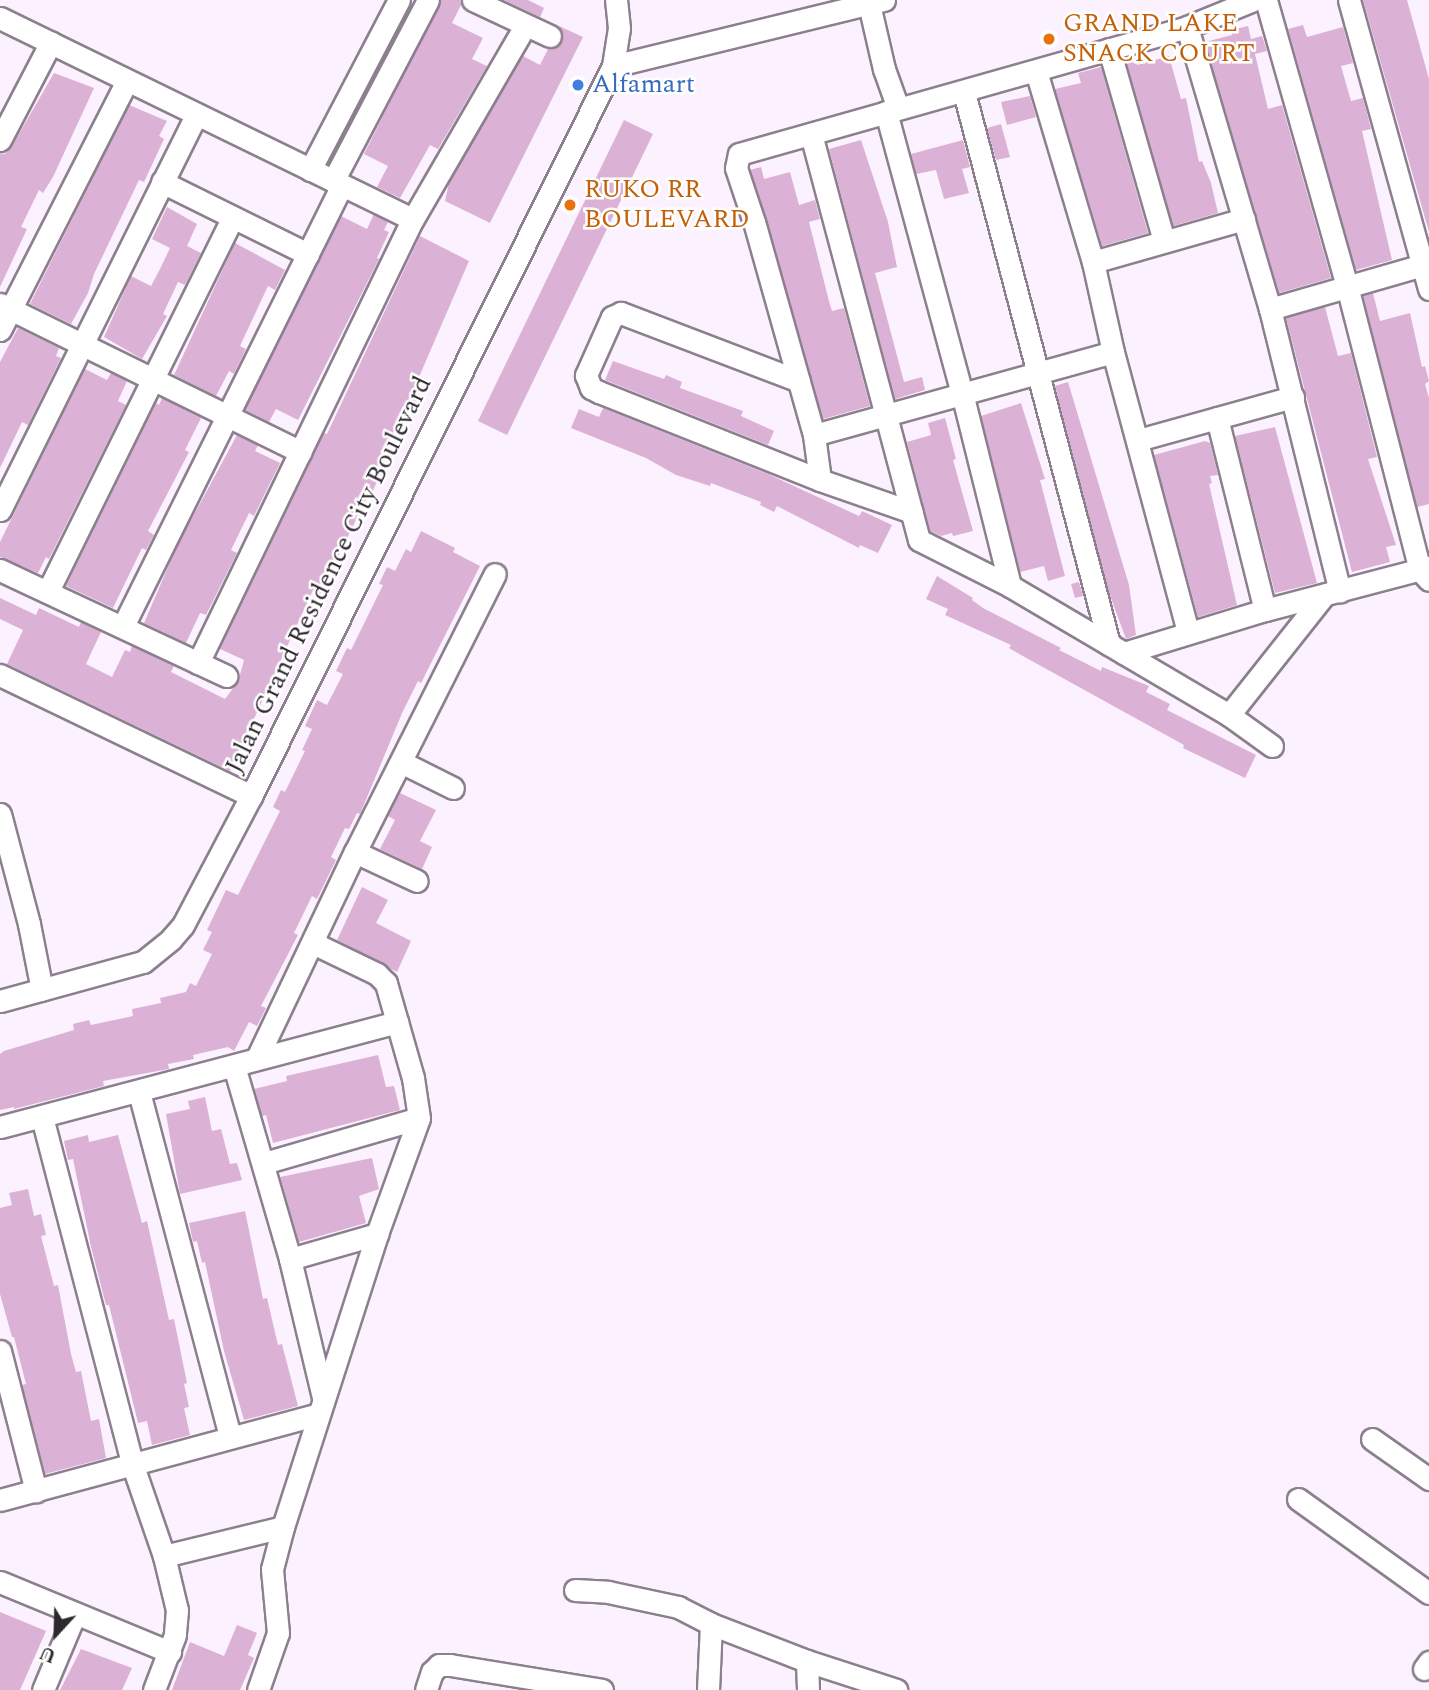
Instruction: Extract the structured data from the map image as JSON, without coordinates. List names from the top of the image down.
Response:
{
  "streets": {
    "street": ["Jalan Grand Residence City Boulevard"]
  },
  "places": ["GRAND LAKE SNACK COURT", "Alfamart", "RUKO RR BOULEVARD"],
  "north": "bottom"
}
